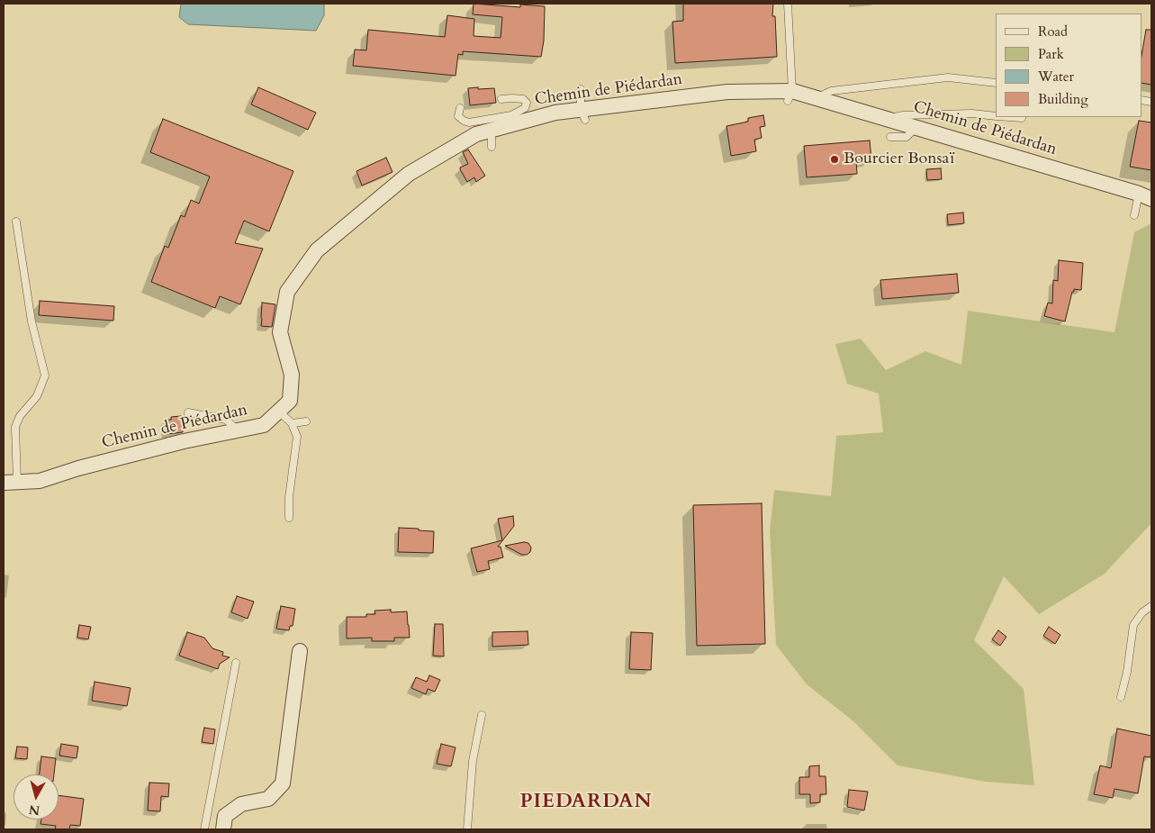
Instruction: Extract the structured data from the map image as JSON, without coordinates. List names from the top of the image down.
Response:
{
  "streets": {
    "street": ["Chemin de Piédardan"]
  },
  "districts": ["PIEDARDAN"],
  "places": ["Bourcier Bonsaï"],
  "legend": [
    "Road",
    "Park",
    "Water",
    "Building"
  ],
  "north": "bottom"
}
